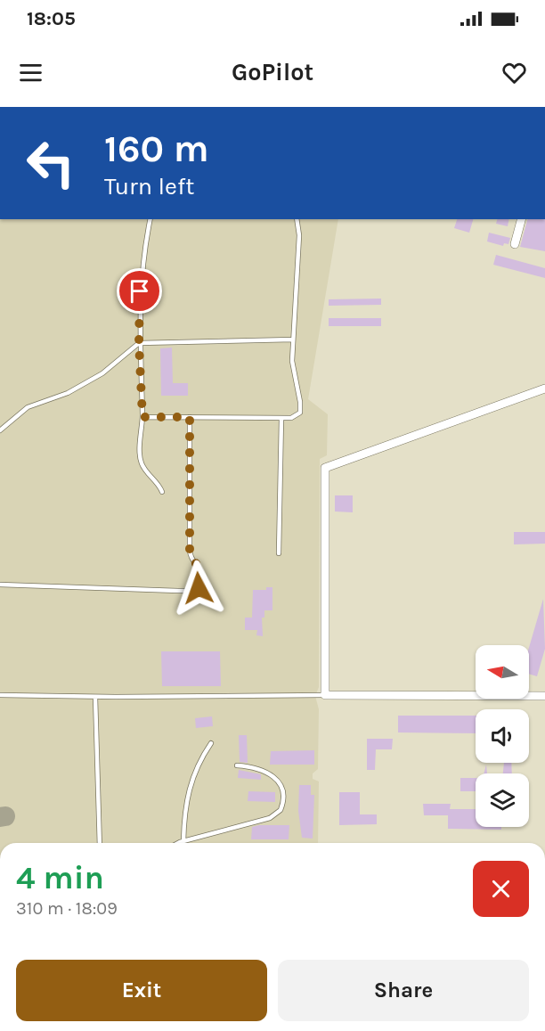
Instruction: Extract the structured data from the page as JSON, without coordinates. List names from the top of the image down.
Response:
{
  "north": "left",
  "page": {
    "status": "18:05",
    "header": "GoPilot",
    "turn": ["160 m", "Turn left"],
    "heading": ["4 min", "310 m · 18:09"],
    "buttons": ["Exit", "Share"]
  }
}
